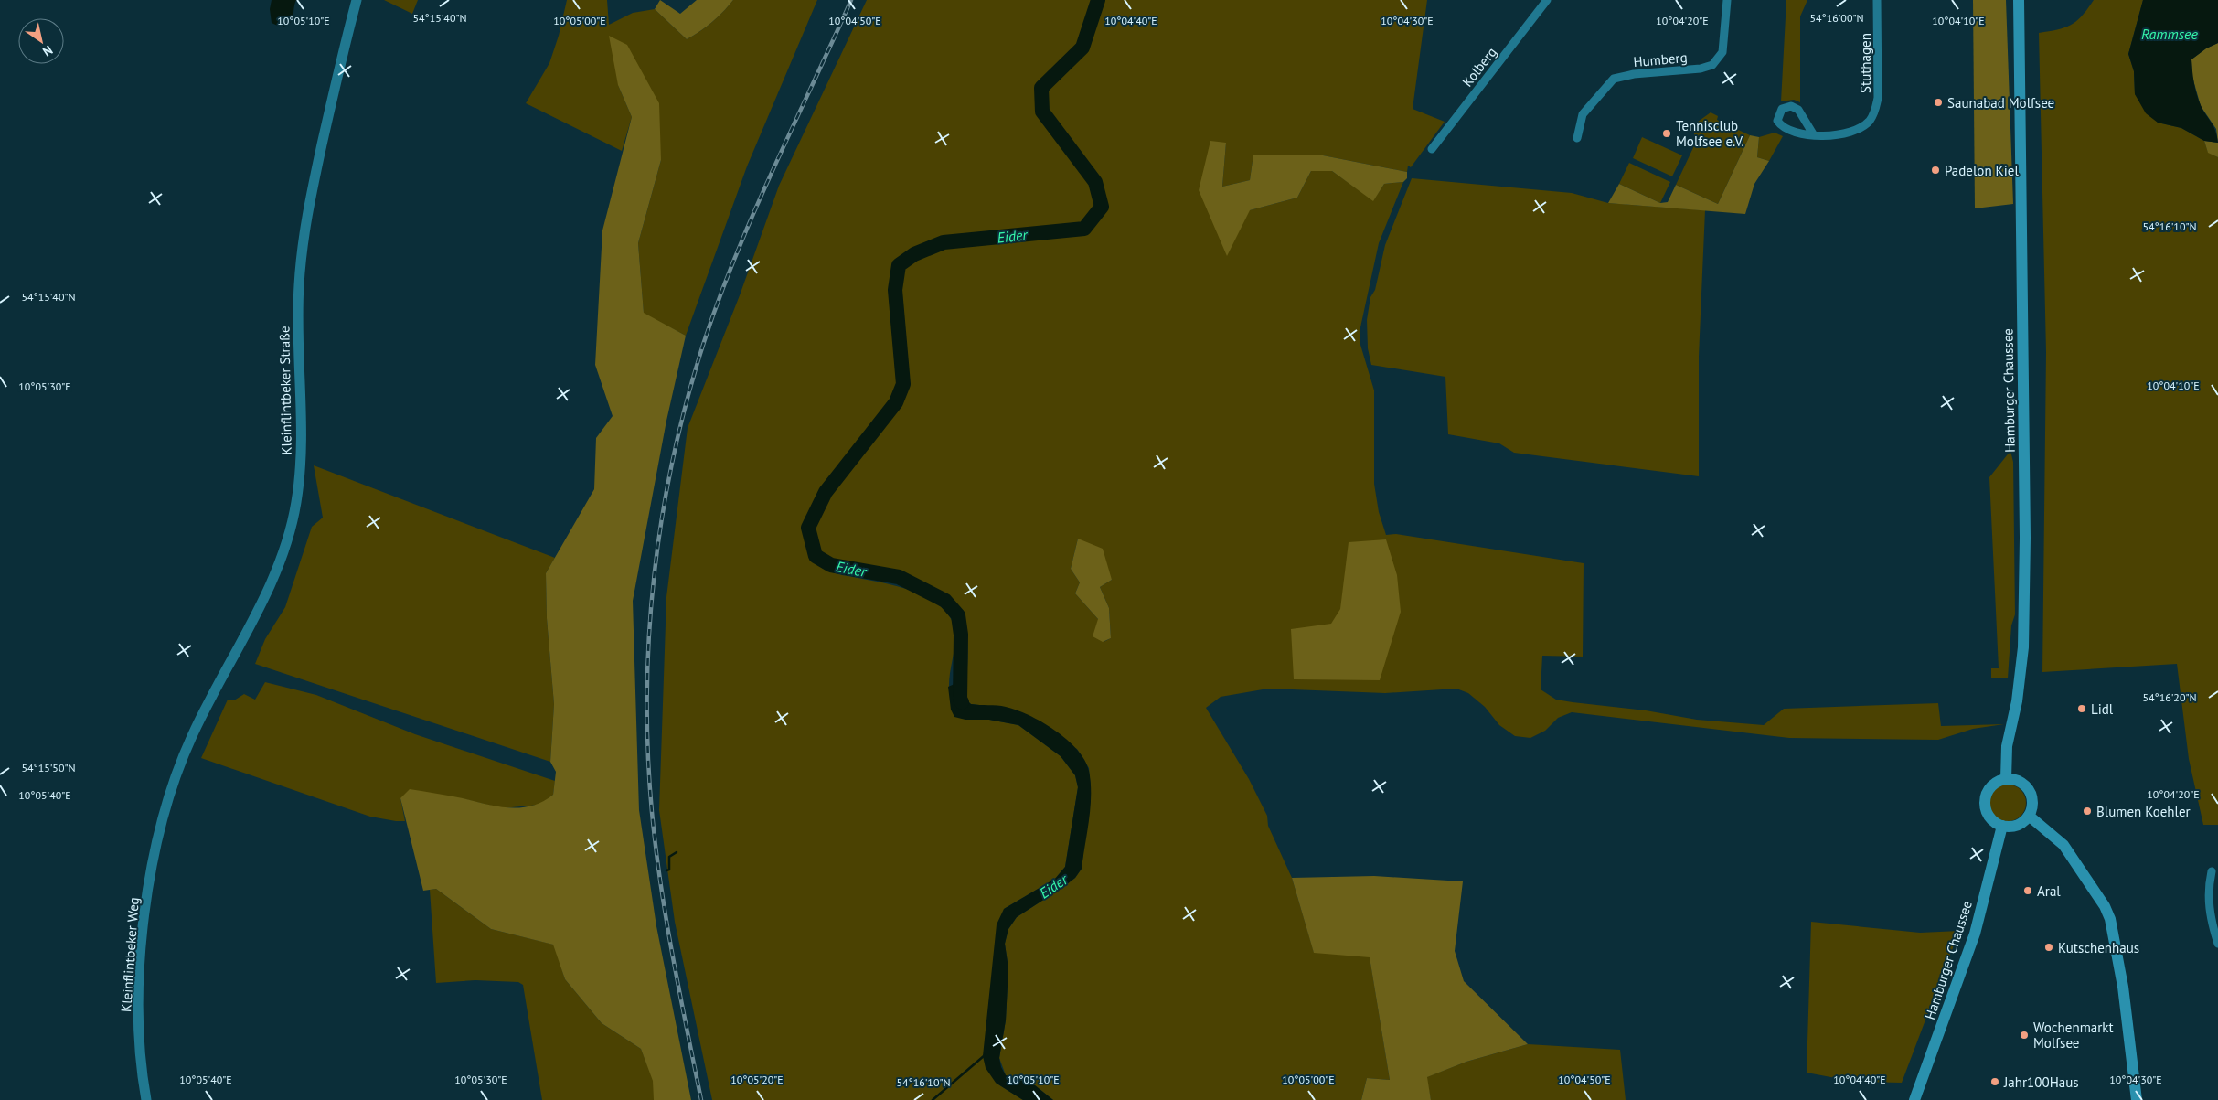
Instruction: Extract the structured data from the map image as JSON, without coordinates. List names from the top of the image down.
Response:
{
  "streets": {
    "main road": ["Hamburger Chaussee"],
    "street": [
      "Humberg",
      "Stuthagen",
      "Kolberg",
      "Kleinflintbeker Straße",
      "Kleinflintbeker Weg"
    ]
  },
  "crossings": [
    ["Kleinflintbeker Straße", "Kleinflintbeker Weg"]
  ],
  "water": ["Rammsee", "Eider"],
  "places": [
    "Saunabad Molfsee",
    "Tennisclub Molfsee e.V.",
    "Padelon Kiel",
    "Lidl",
    "Blumen Koehler",
    "Aral",
    "Kutschenhaus",
    "Wochenmarkt Molfsee",
    "Jahr100Haus"
  ],
  "north": "bottom right",
  "coordinates": [
    "54°15'40\"N",
    "54°16'00\"N",
    "10°04'50\"E",
    "10°04'40\"E",
    "10°04'10\"E",
    "10°05'10\"E",
    "10°05'00\"E",
    "10°04'30\"E",
    "10°04'20\"E",
    "54°16'10\"N",
    "10°05'30\"E",
    "54°16'20\"N",
    "54°15'50\"N",
    "10°05'40\"E",
    "10°05'20\"E"
  ]
}
